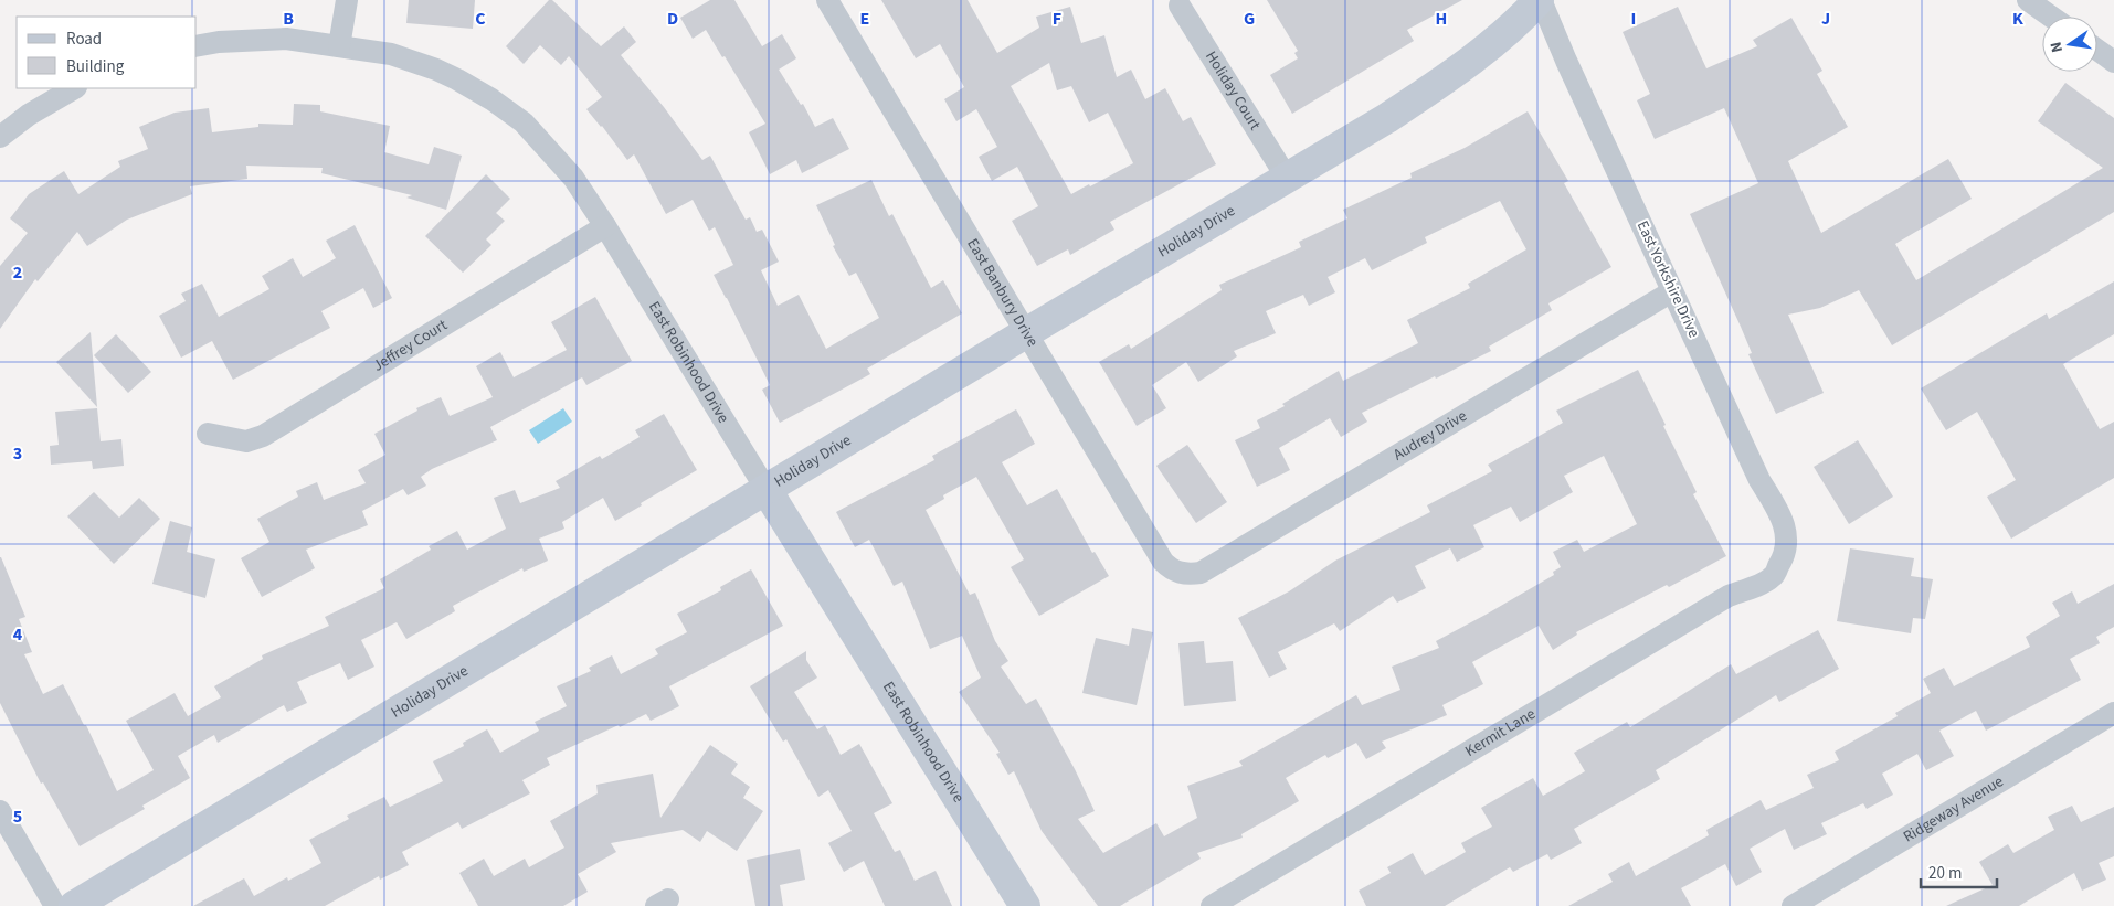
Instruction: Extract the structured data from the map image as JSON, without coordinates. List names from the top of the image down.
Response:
{
  "streets": {
    "street": [
      "Holiday Court",
      "Holiday Drive",
      "East Yorkshire Drive",
      "East Banbury Drive",
      "Jeffrey Court",
      "East Robinhood Drive",
      "Audrey Drive",
      "Kermit Lane",
      "Ridgeway Avenue"
    ]
  },
  "crossings": [
    ["Holiday Court", "Holiday Drive"],
    ["Holiday Drive", "East Yorkshire Drive"],
    ["Holiday Drive", "East Banbury Drive"],
    ["Holiday Drive", "East Robinhood Drive"],
    ["East Yorkshire Drive", "Audrey Drive"],
    ["East Yorkshire Drive", "Kermit Lane"],
    ["East Banbury Drive", "Audrey Drive"],
    ["Jeffrey Court", "East Robinhood Drive"]
  ],
  "legend": ["Road", "Building"],
  "scale_bar": "20 m",
  "north": "left",
  "grid": {
    "columns": [
      "B",
      "C",
      "D",
      "E",
      "F",
      "G",
      "H",
      "I",
      "J",
      "K"
    ],
    "rows": [
      "2",
      "3",
      "4",
      "5"
    ]
  }
}
